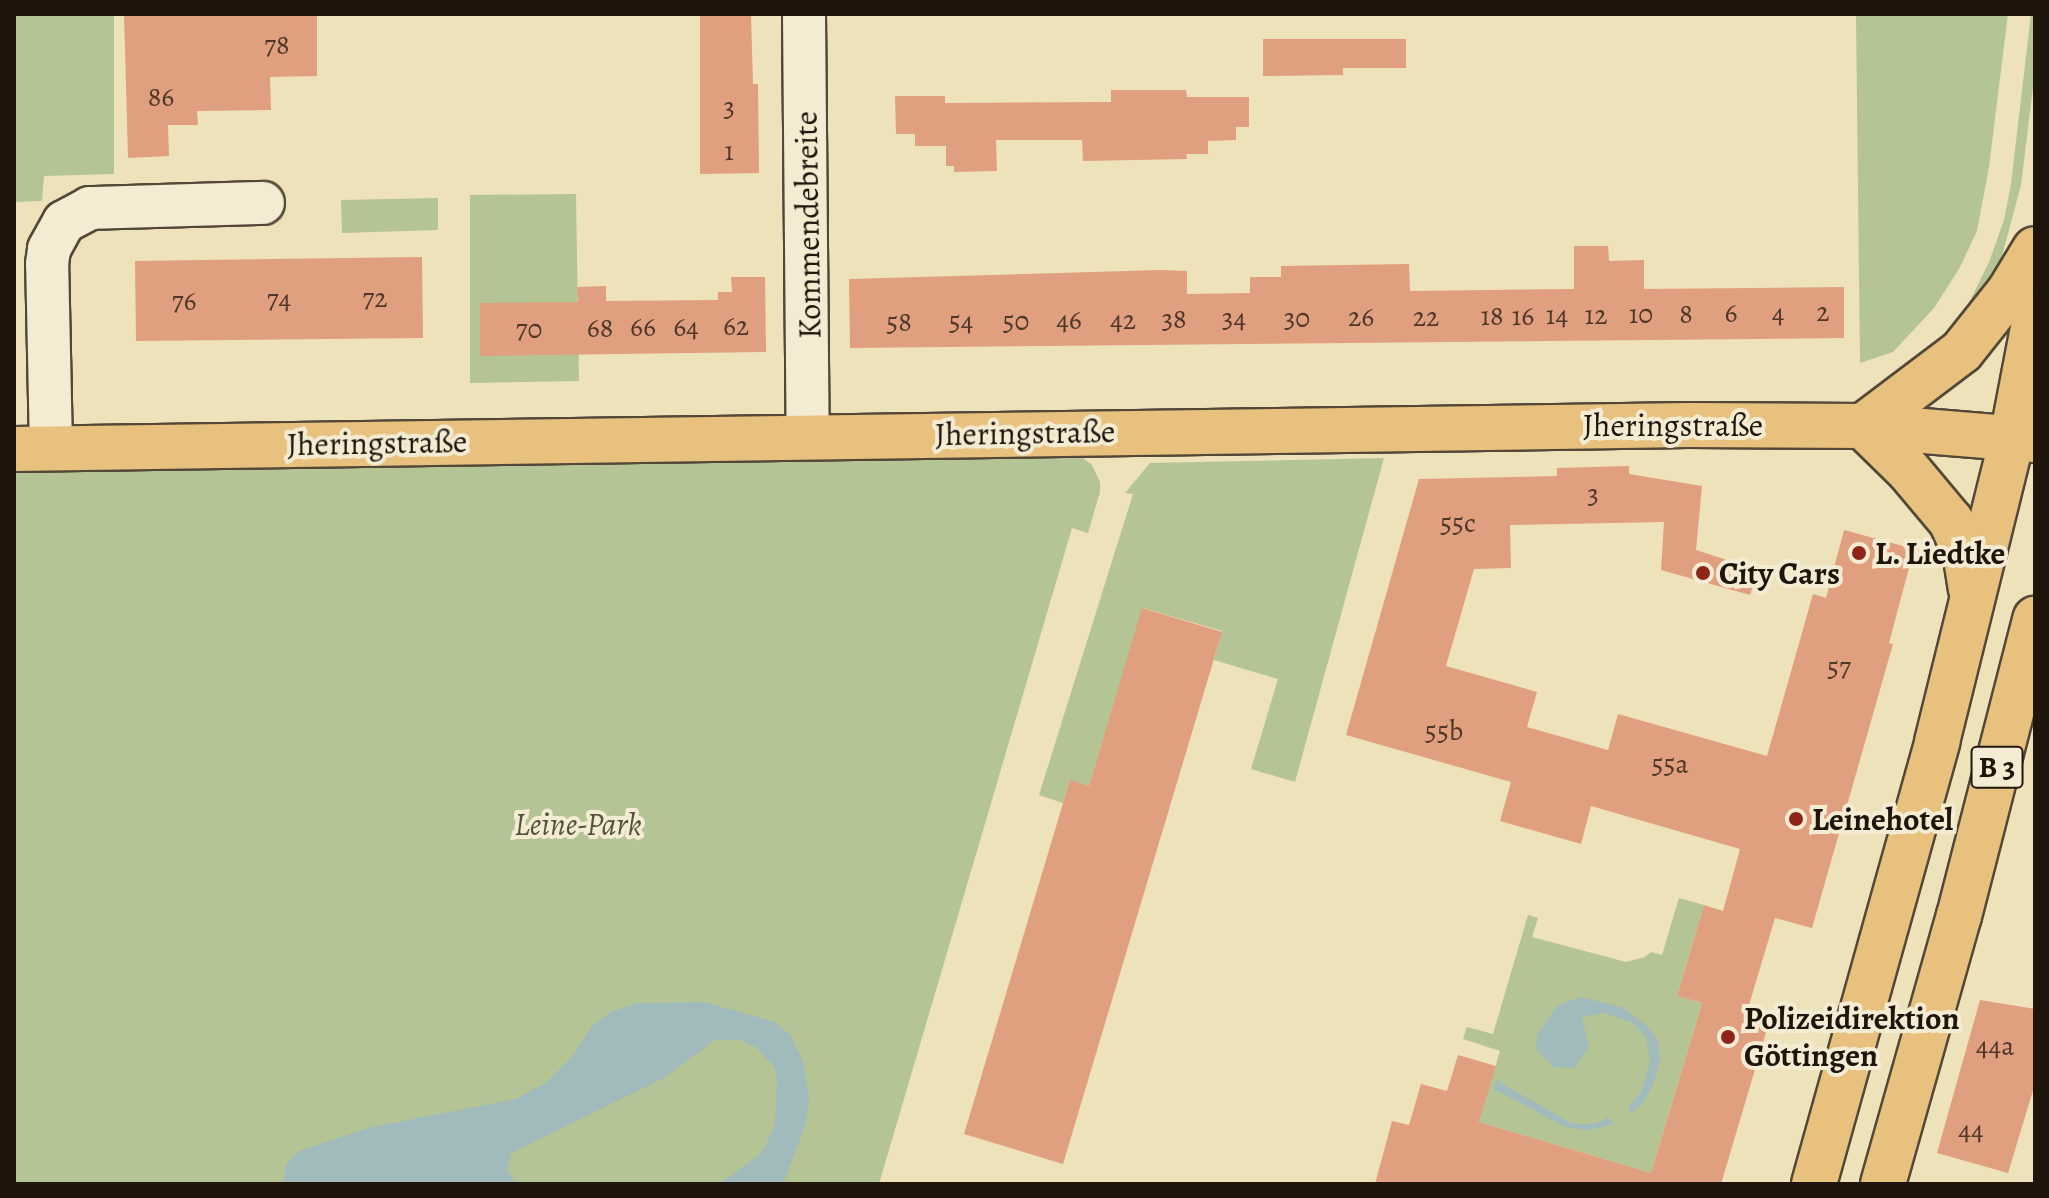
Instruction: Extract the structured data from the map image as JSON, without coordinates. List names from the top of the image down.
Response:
{
  "streets": {
    "main road": ["Jheringstraße", "B 3"],
    "street": ["Kommendebreite"]
  },
  "crossings": [
    ["Kommendebreite", "Jheringstraße"],
    ["Jheringstraße", "B 3"]
  ],
  "parks": ["Leine-Park"],
  "places": [
    "L. Liedtke",
    "City Cars",
    "Leinehotel",
    "Polizeidirektion Göttingen"
  ],
  "house_numbers": [
    "78",
    "86",
    "3",
    "1",
    "72",
    "74",
    "76",
    "2",
    "6",
    "4",
    "10",
    "8",
    "14",
    "12",
    "18",
    "16",
    "26",
    "22",
    "34",
    "30",
    "38",
    "46",
    "42",
    "54",
    "50",
    "58",
    "62",
    "66",
    "64",
    "68",
    "70",
    "3",
    "55c",
    "57",
    "55b",
    "55a",
    "44a",
    "44"
  ]
}
